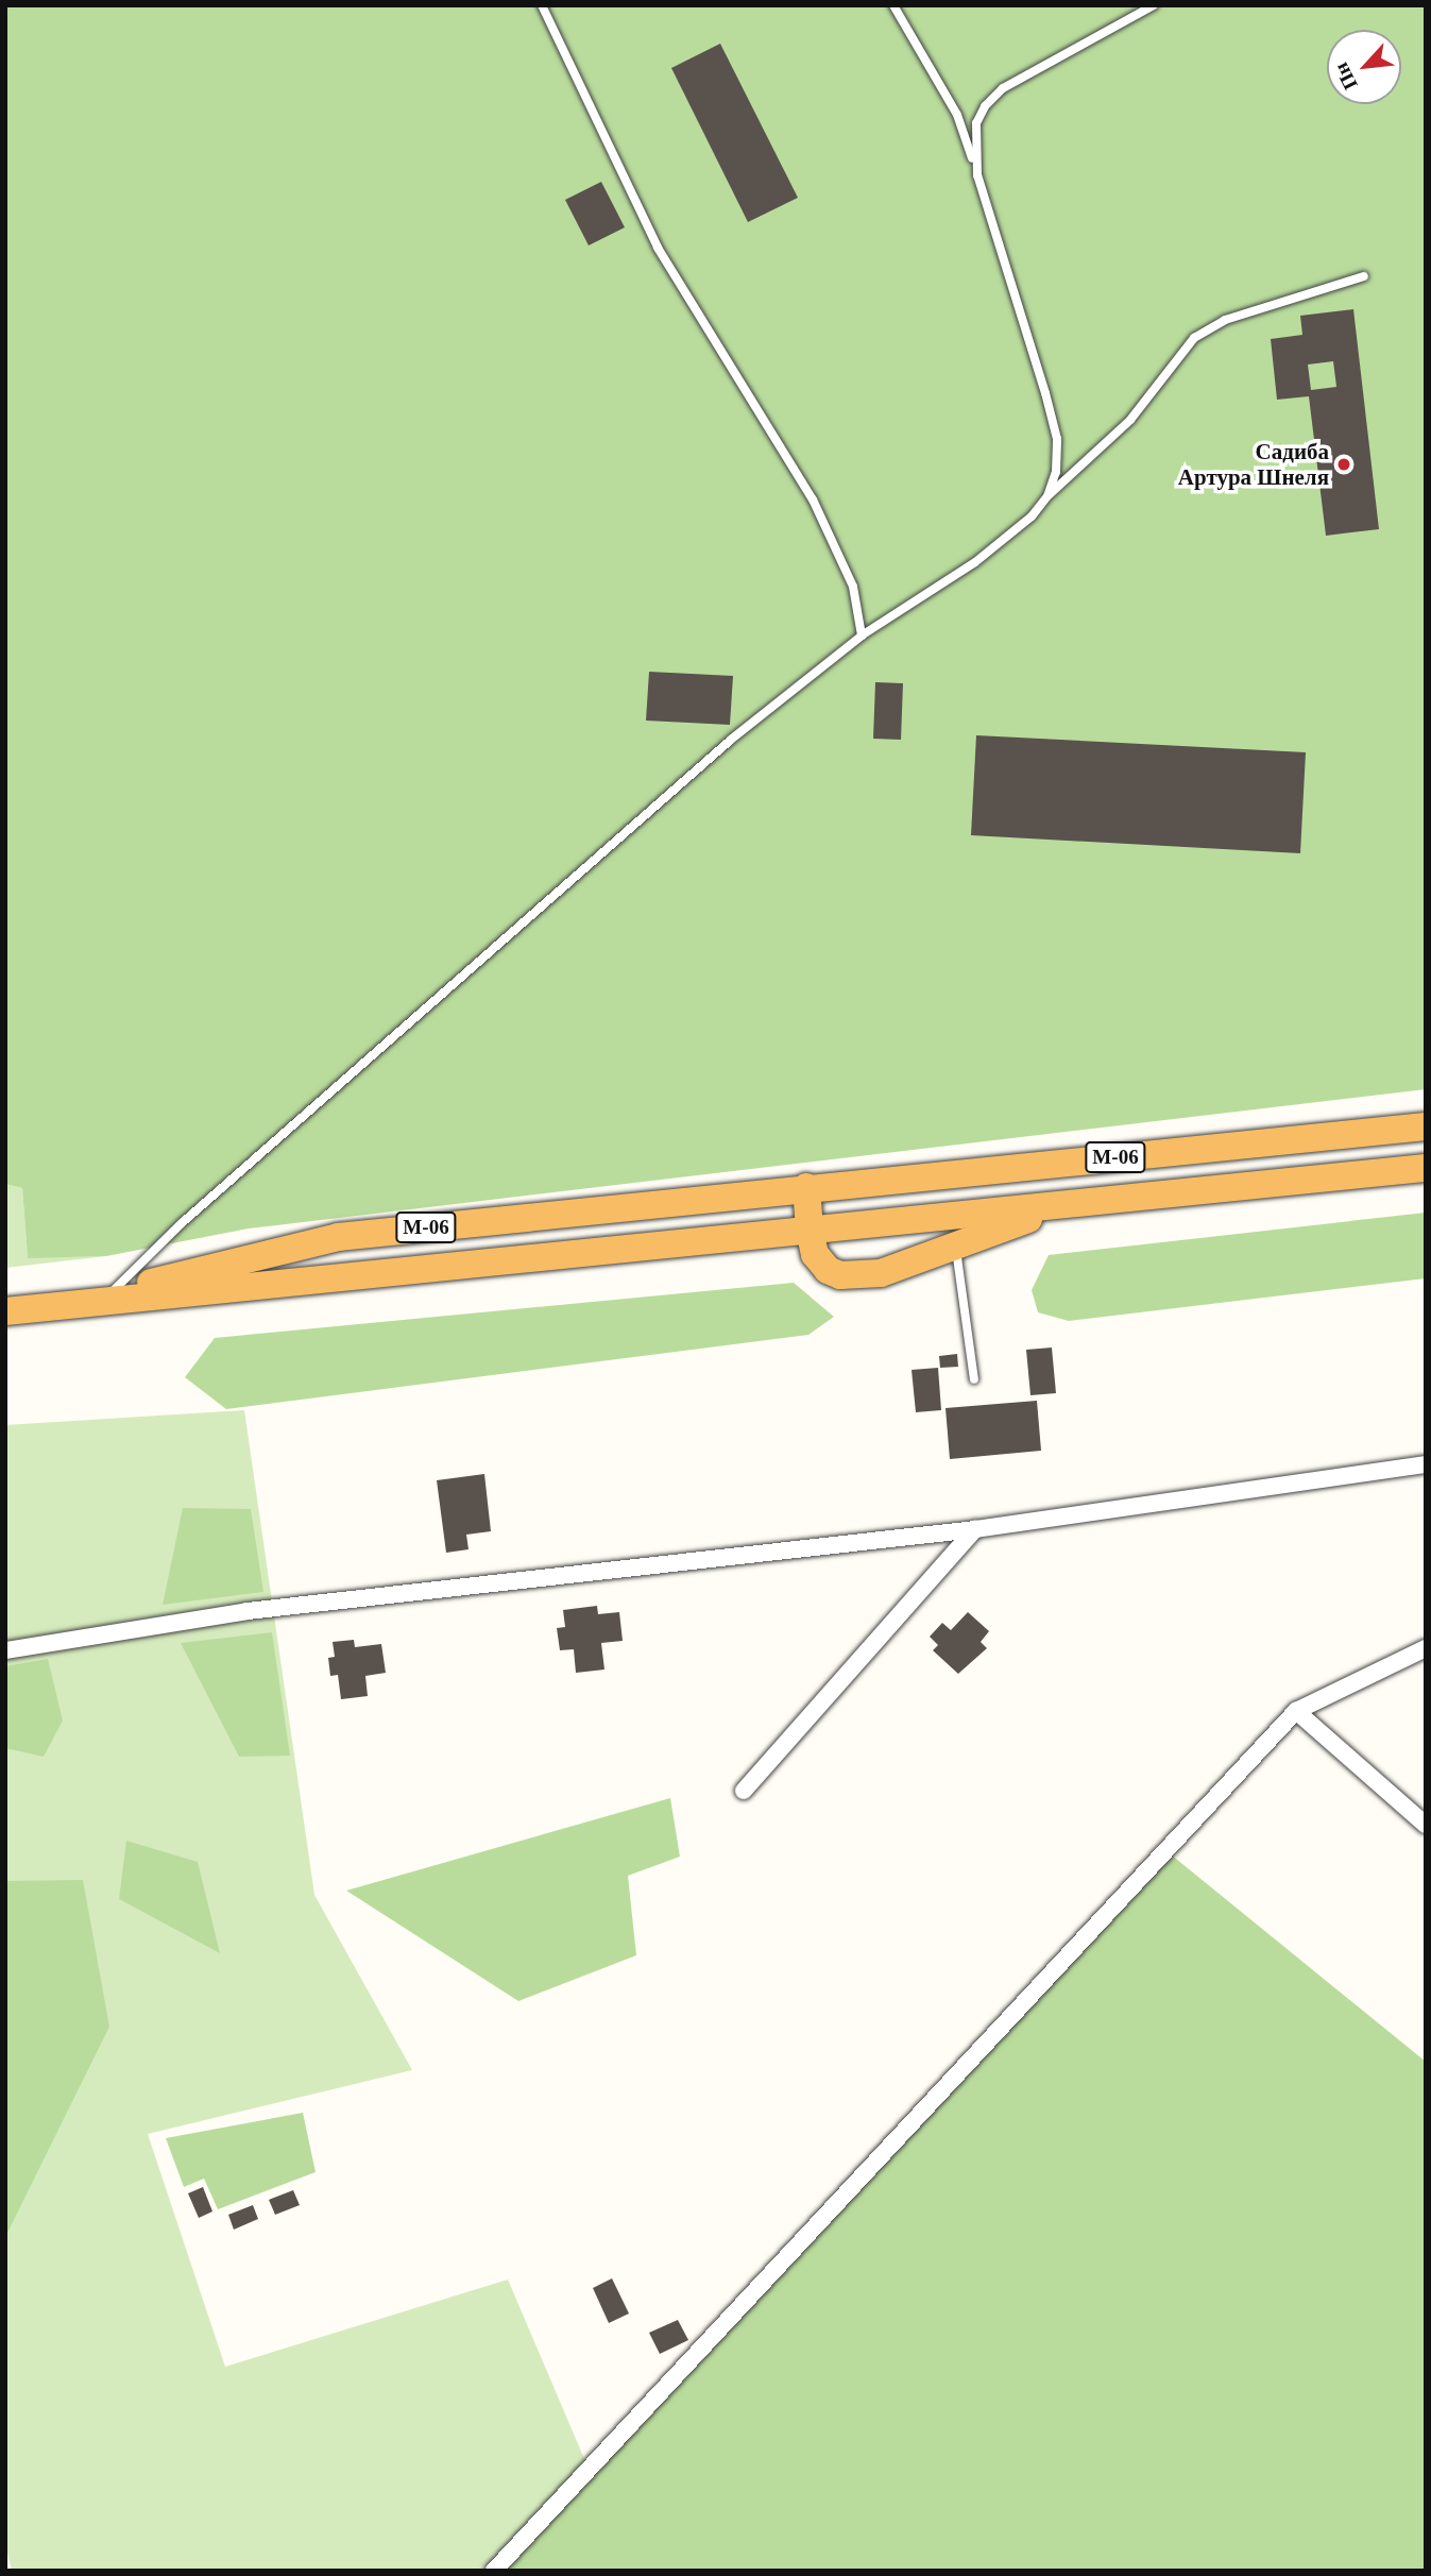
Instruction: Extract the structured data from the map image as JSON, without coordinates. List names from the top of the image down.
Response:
{
  "streets": {
    "highway": ["М-06"]
  },
  "places": ["Садиба Артура Шнеля"],
  "north": "bottom left"
}
